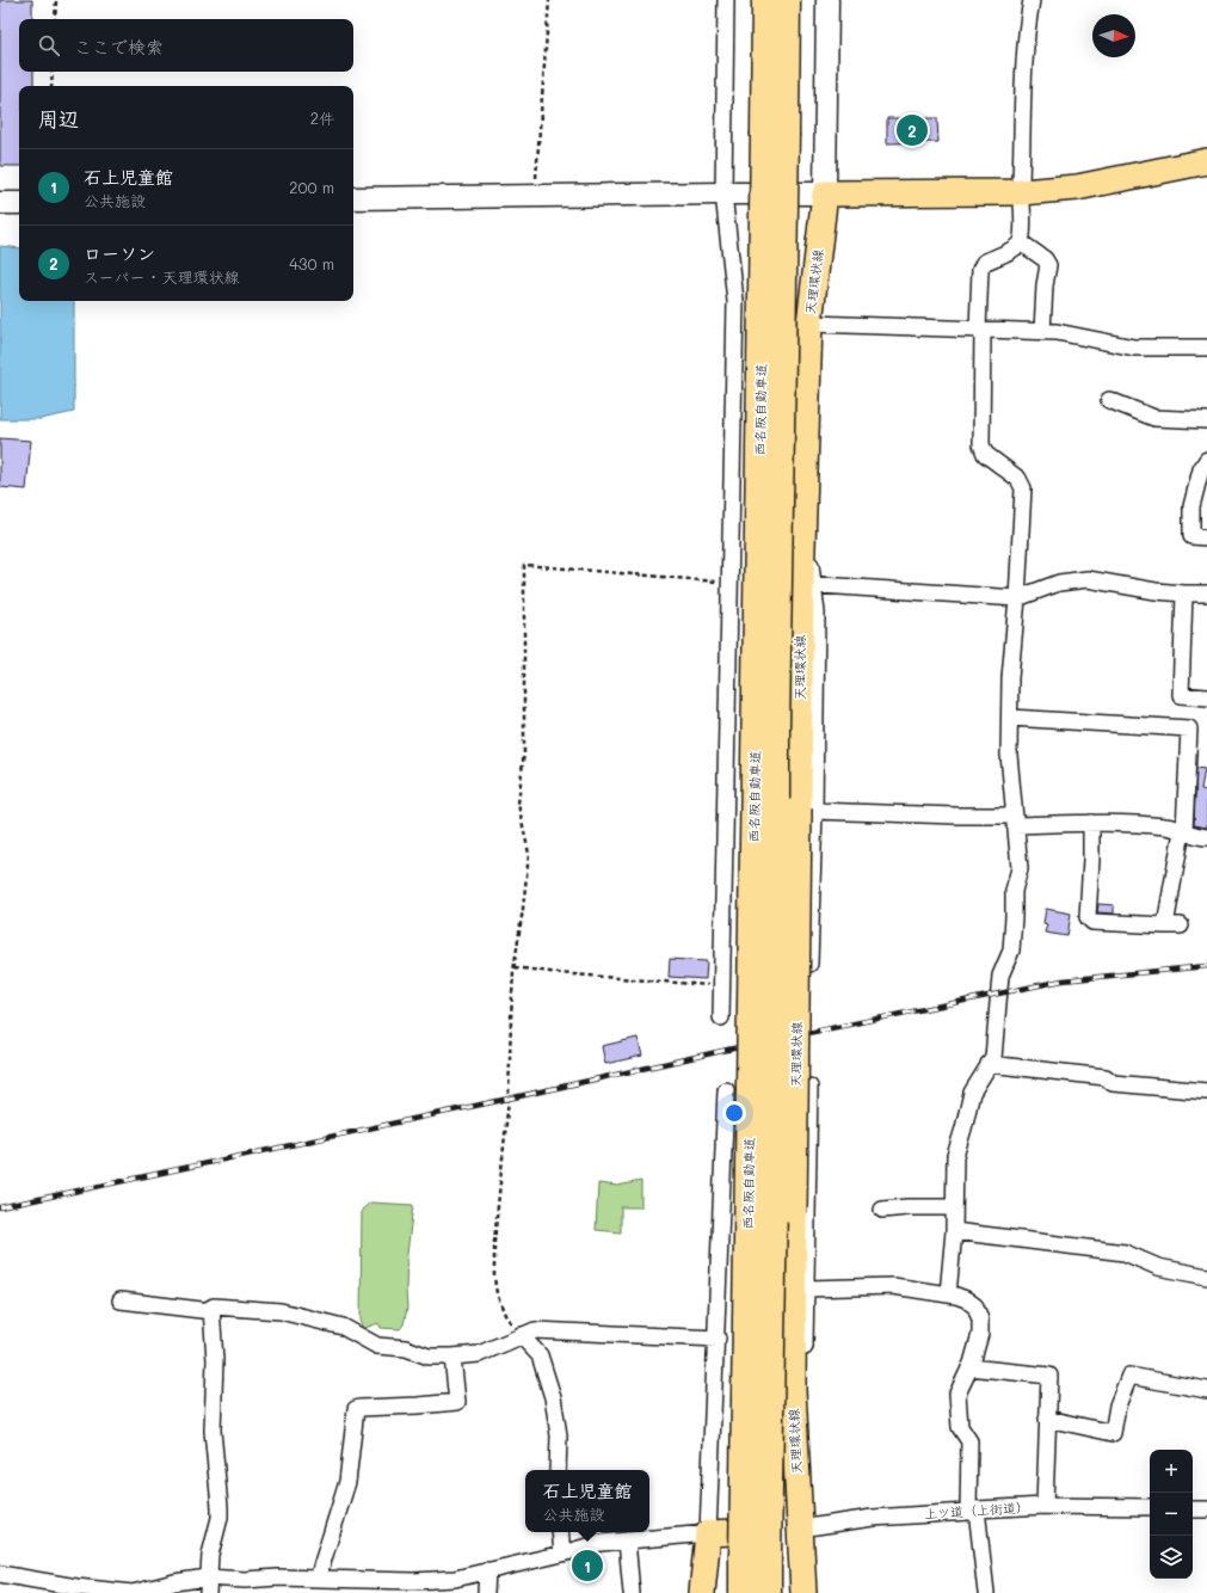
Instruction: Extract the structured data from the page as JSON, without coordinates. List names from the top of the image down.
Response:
{
  "streets": {
    "highway": ["西名阪自動車道"],
    "main road": ["天理環状線"],
    "street": ["上ツ道（上街道）"]
  },
  "crossings": [
    ["天理環状線", "上ツ道（上街道）"]
  ],
  "north": "right",
  "page": {
    "search": "ここで検索",
    "heading": ["周辺", "2件"],
    "pins": ["2", "1"],
    "list": [
      {
        "mark": "1",
        "name": "石上児童館",
        "note": "公共施設",
        "value": "200 m"
      },
      {
        "mark": "2",
        "name": "ローソン",
        "note": "スーパー · 天理環状線",
        "value": "430 m"
      }
    ],
    "map_buttons": ["+", "−"],
    "popup": ["石上児童館", "公共施設"]
  }
}
